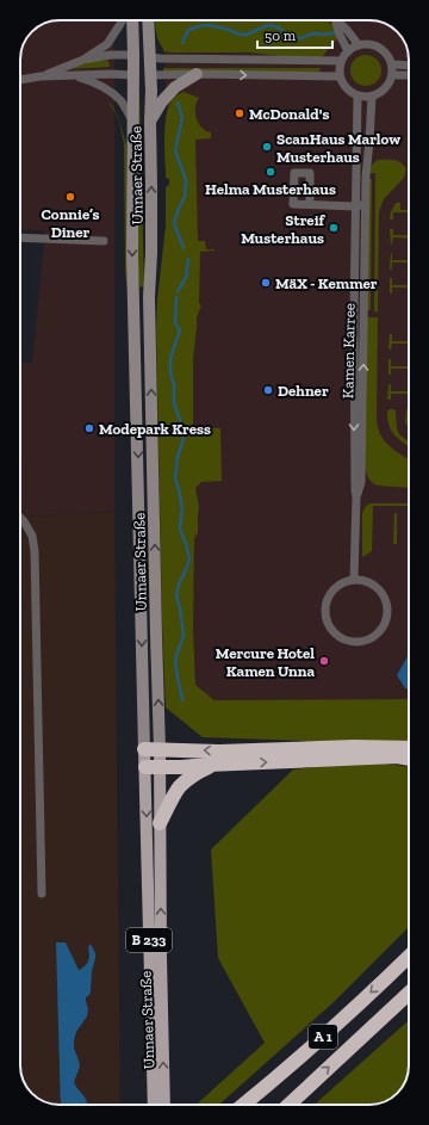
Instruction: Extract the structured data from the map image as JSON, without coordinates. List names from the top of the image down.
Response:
{
  "streets": {
    "highway": ["A 1"],
    "main road": ["Unnaer Straße", "B 233"],
    "street": ["Kamen Karree"]
  },
  "places": [
    "McDonald's",
    "ScanHaus Marlow Musterhaus",
    "Helma Musterhaus",
    "Connie’s Diner",
    "Streif Musterhaus",
    "MäX - Kemmer",
    "Dehner",
    "Modepark Kress",
    "Mercure Hotel Kamen Unna"
  ],
  "scale_bar": "50 m"
}
